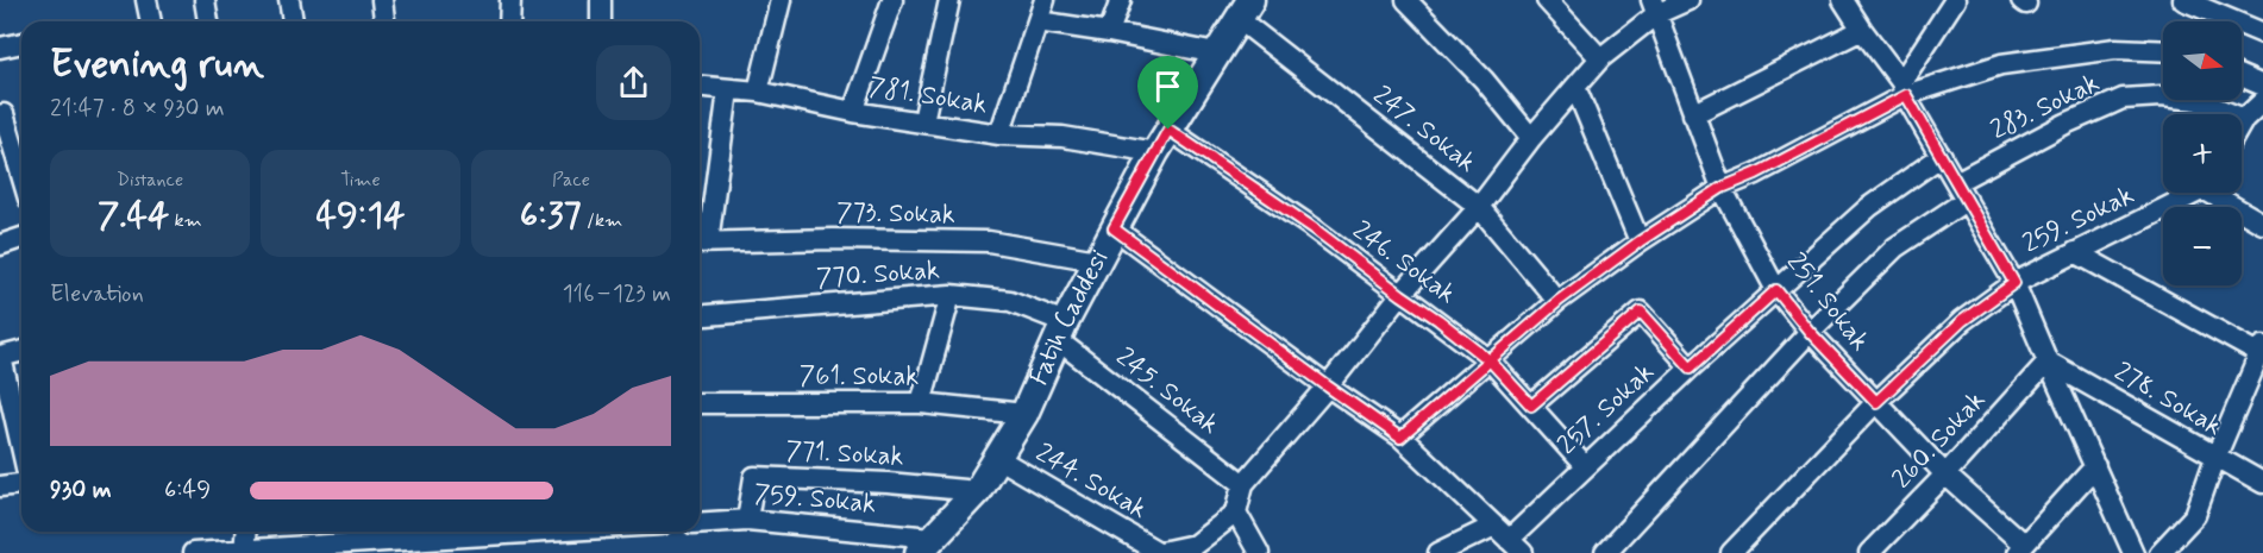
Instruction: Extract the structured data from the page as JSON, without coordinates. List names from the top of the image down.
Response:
{
  "streets": {
    "main road": ["Fatih Caddesi"],
    "street": [
      "781. Sokak",
      "283. Sokak",
      "247. Sokak",
      "773. Sokak",
      "259. Sokak",
      "246. Sokak",
      "770. Sokak",
      "251. Sokak",
      "761. Sokak",
      "245. Sokak",
      "278. Sokak",
      "257. Sokak",
      "260. Sokak",
      "771. Sokak",
      "244. Sokak",
      "759. Sokak"
    ]
  },
  "crossings": [
    ["781. Sokak", "Fatih Caddesi"],
    ["247. Sokak", "Fatih Caddesi"],
    ["773. Sokak", "Fatih Caddesi"],
    ["259. Sokak", "251. Sokak"],
    ["246. Sokak", "Fatih Caddesi"],
    ["246. Sokak", "257. Sokak"],
    ["770. Sokak", "Fatih Caddesi"],
    ["770. Sokak", "245. Sokak"],
    ["251. Sokak", "257. Sokak"],
    ["251. Sokak", "260. Sokak"],
    ["Fatih Caddesi", "761. Sokak"],
    ["Fatih Caddesi", "245. Sokak"],
    ["Fatih Caddesi", "771. Sokak"],
    ["Fatih Caddesi", "244. Sokak"],
    ["Fatih Caddesi", "759. Sokak"],
    ["278. Sokak", "260. Sokak"],
    ["771. Sokak", "759. Sokak"]
  ],
  "north": "right",
  "page": {
    "map_buttons": ["+", "−"],
    "heading": ["Evening run", "21:47 · 8 × 930 m"],
    "stats": [
      ["Distance", "7.44 km"],
      ["Time", "49:14"],
      ["Pace", "6:37 /km"]
    ],
    "chart": ["Elevation", "116–123 m"],
    "list": [
      {
        "name": "930 m",
        "note": "6:49"
      }
    ]
  }
}
